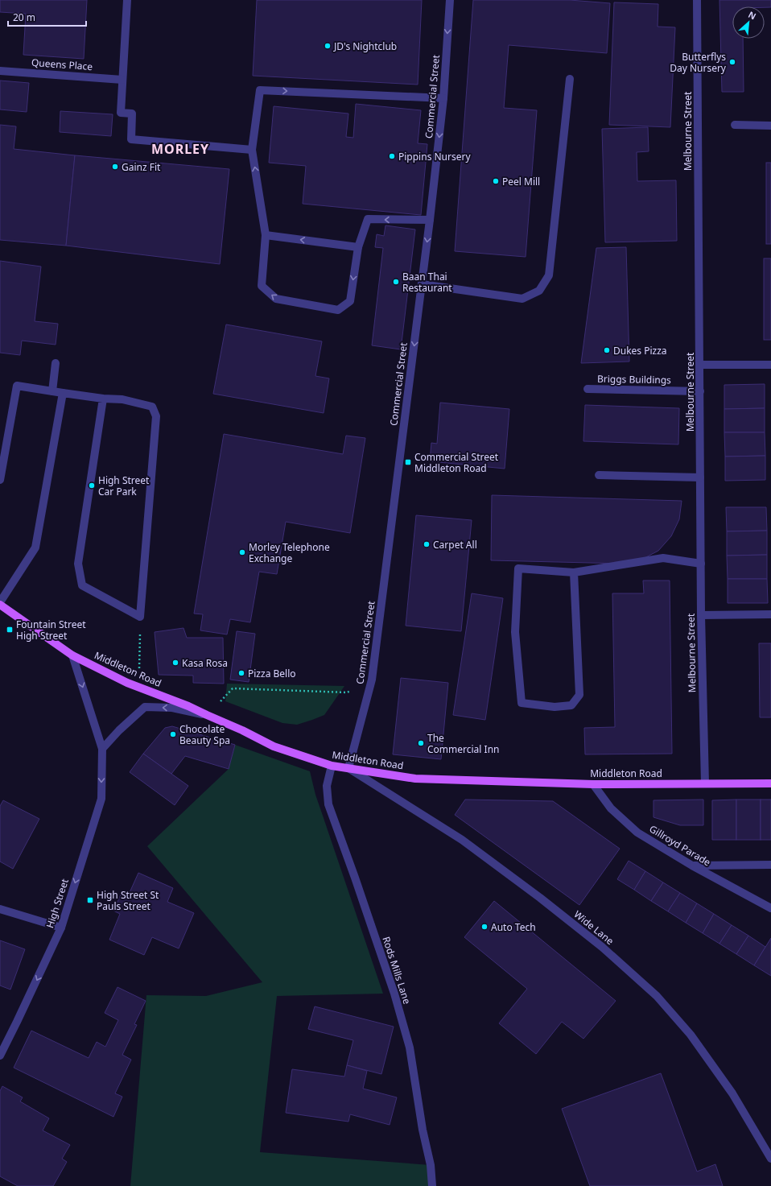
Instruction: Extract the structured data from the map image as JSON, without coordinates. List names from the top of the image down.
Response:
{
  "streets": {
    "main road": ["Middleton Road"],
    "street": [
      "Queens Place",
      "Commercial Street",
      "Melbourne Street",
      "Briggs Buildings",
      "Gillroyd Parade",
      "High Street",
      "Wide Lane",
      "Rods Mills Lane"
    ]
  },
  "crossings": [
    ["Commercial Street", "Middleton Road"],
    ["Commercial Street", "Wide Lane"],
    ["Melbourne Street", "Briggs Buildings"],
    ["Melbourne Street", "Middleton Road"],
    ["Middleton Road", "Gillroyd Parade"],
    ["Middleton Road", "High Street"],
    ["Middleton Road", "Wide Lane"],
    ["Middleton Road", "Rods Mills Lane"]
  ],
  "one_way": ["Commercial Street", "High Street"],
  "districts": ["MORLEY"],
  "places": {
    "other": [
      "JD's Nightclub",
      "Butterflys Day Nursery",
      "Pippins Nursery",
      "Gainz Fit",
      "Peel Mill",
      "Baan Thai Restaurant",
      "Dukes Pizza",
      "High Street Car Park",
      "Carpet All",
      "Morley Telephone Exchange",
      "Kasa Rosa",
      "Pizza Bello",
      "Chocolate Beauty Spa",
      "The Commercial Inn",
      "Auto Tech"
    ],
    "transit": ["Commercial Street Middleton Road", "Fountain Street High Street", "High Street St Pauls Street"]
  },
  "scale_bar": "20 m",
  "north": "top right"
}
